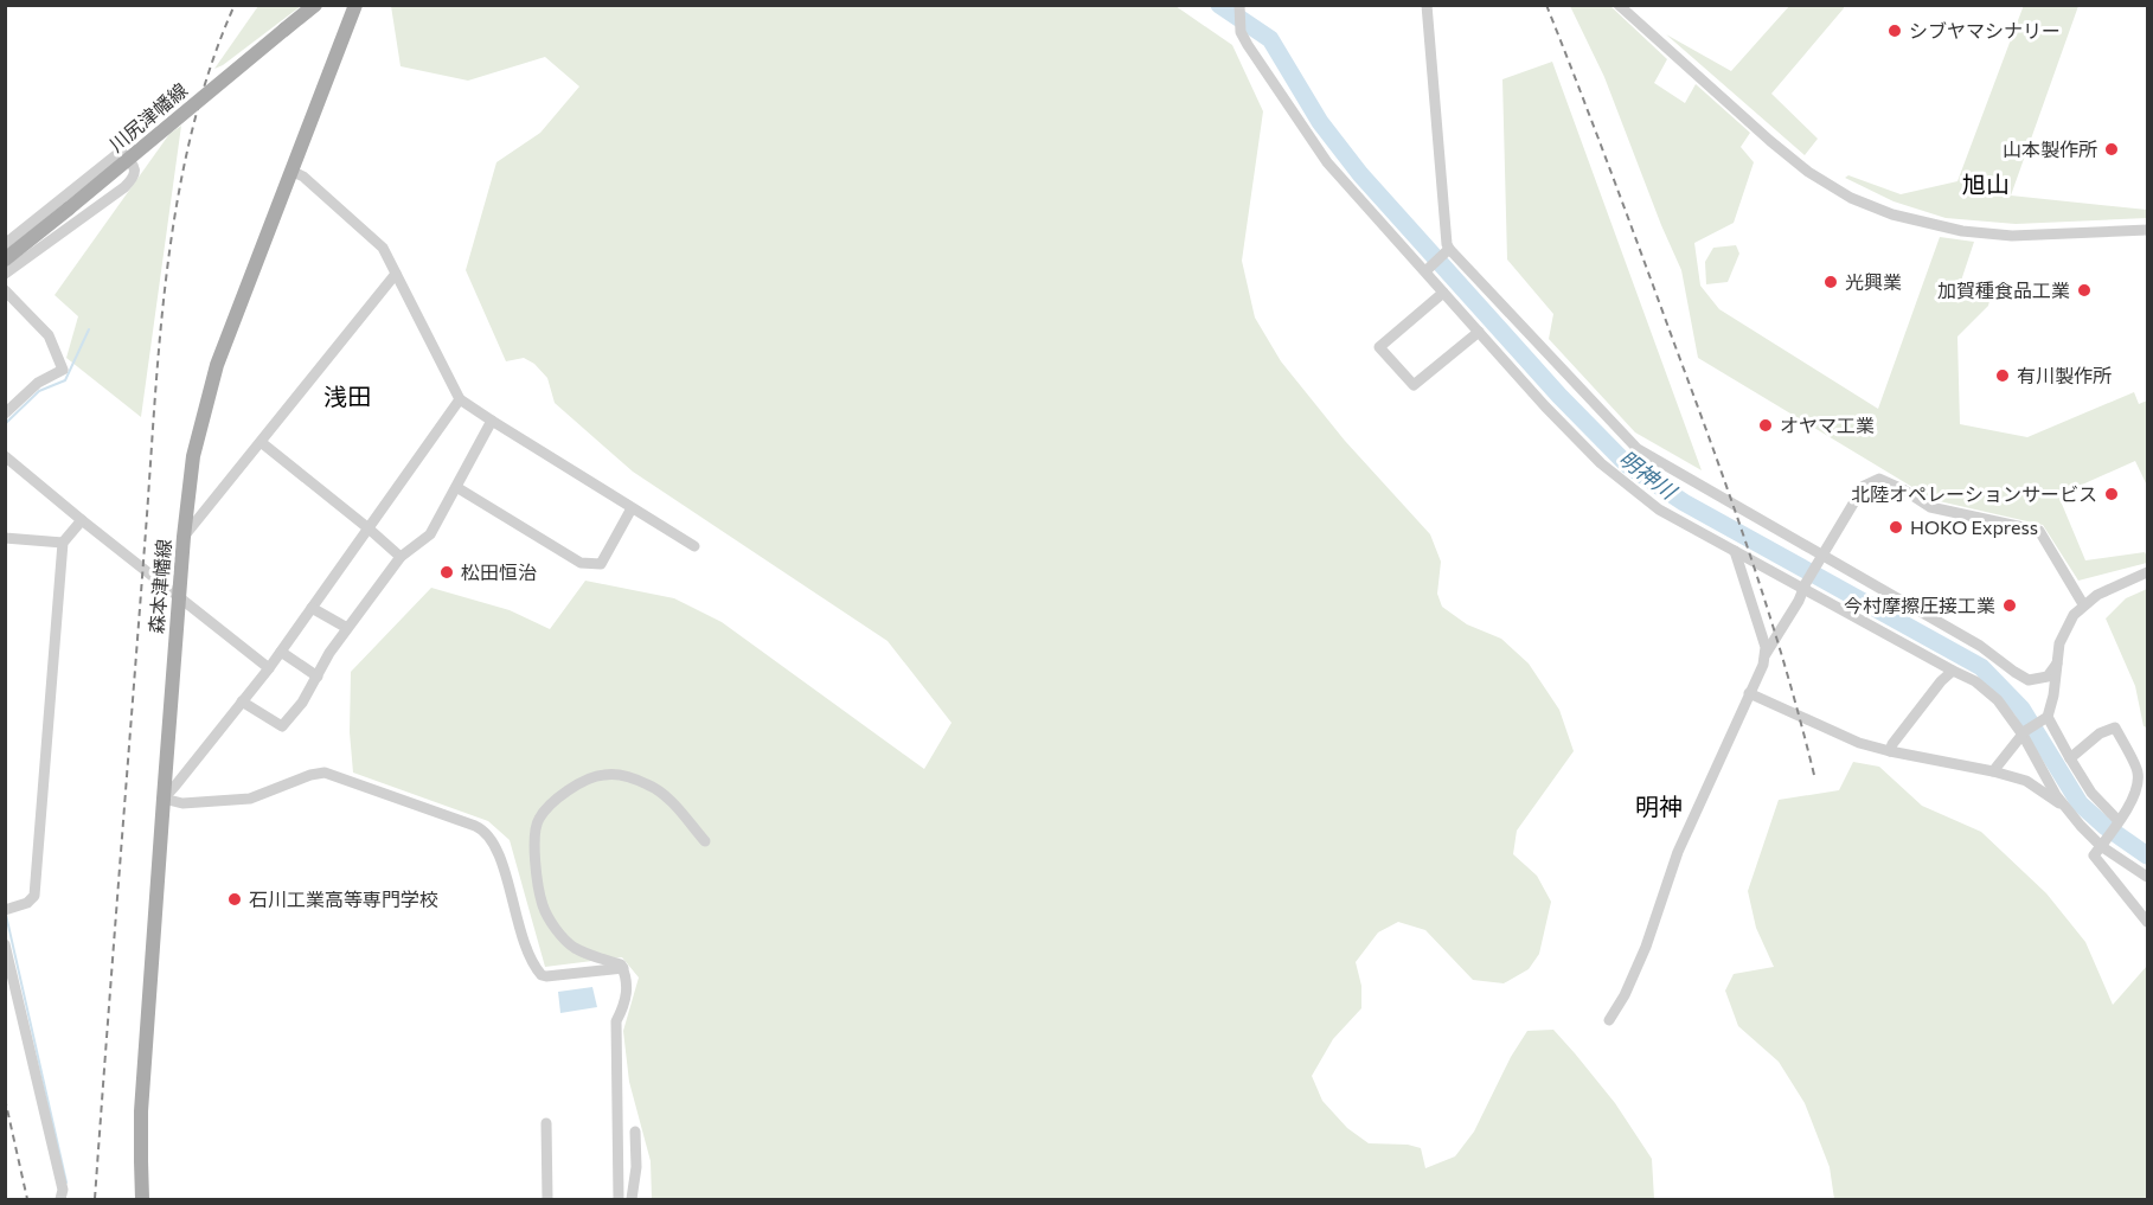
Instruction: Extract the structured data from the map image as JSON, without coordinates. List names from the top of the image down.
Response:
{
  "streets": {
    "main road": ["川尻津幡線", "森本津幡線"]
  },
  "districts": ["旭山", "浅田", "明神"],
  "water": ["明神川"],
  "places": [
    "シブヤマシナリー",
    "山本製作所",
    "光興業",
    "加賀種食品工業",
    "有川製作所",
    "オヤマ工業",
    "北陸オペレーションサービス",
    "HOKO Express",
    "松田恒治",
    "今村摩擦圧接工業",
    "石川工業高等専門学校"
  ]
}
